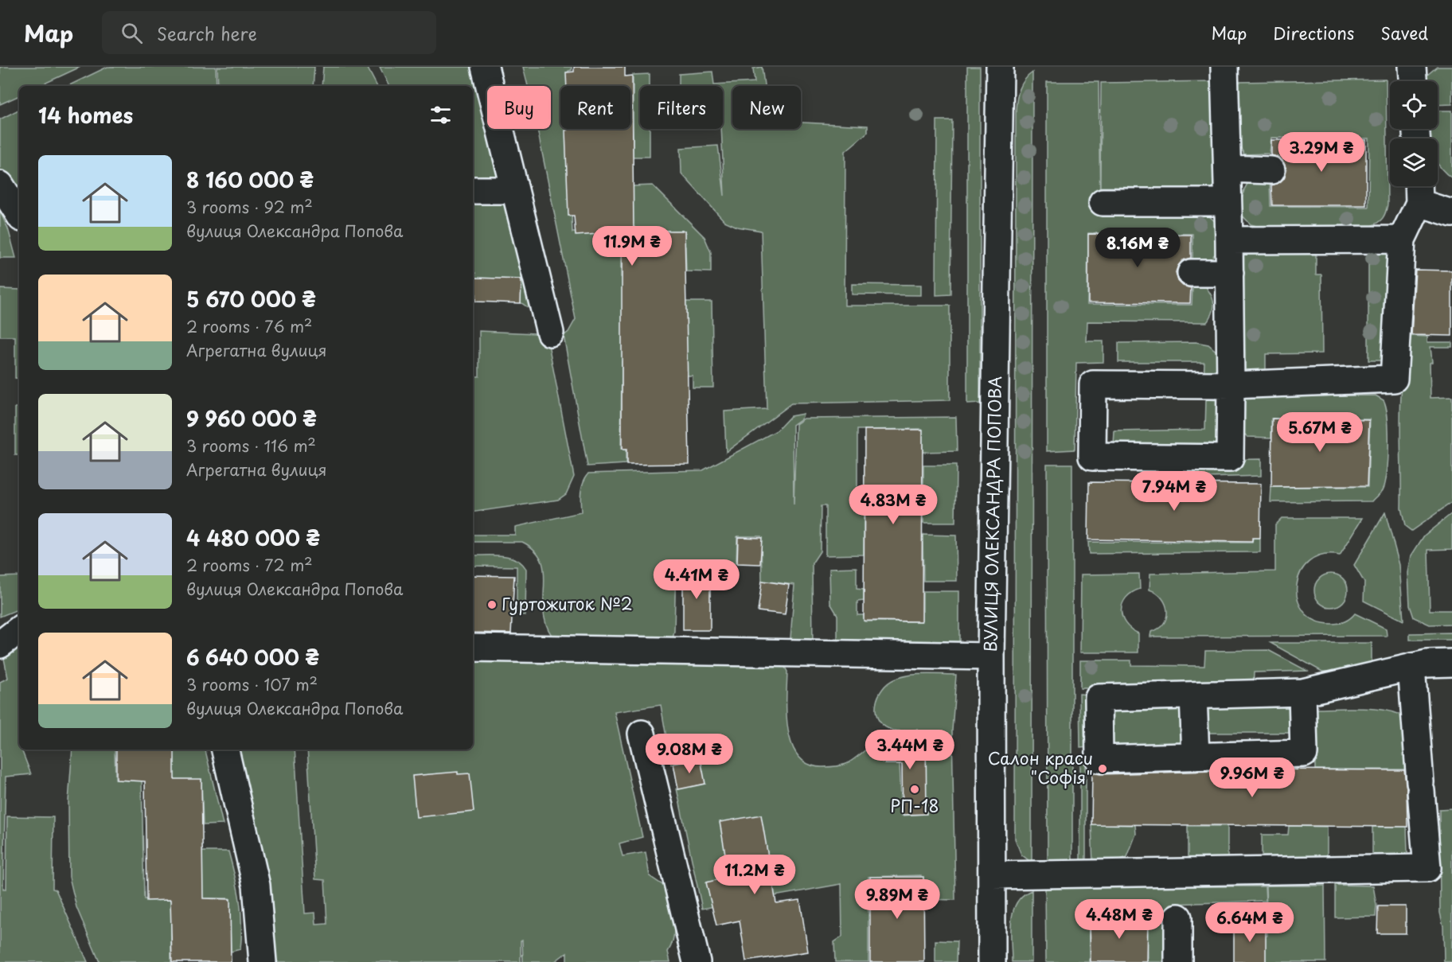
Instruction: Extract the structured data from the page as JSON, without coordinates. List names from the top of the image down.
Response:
{
  "streets": {
    "street": ["ВУЛИЦЯ ОЛЕКСАНДРА ПОПОВА"]
  },
  "places": ["Гуртожиток №2", "Салон краси \"Софія\"", "РП-18"],
  "page": {
    "header": "Map",
    "search": "Search here",
    "nav": ["Map", "Directions", "Saved"],
    "chip": [
      "Buy",
      "Rent",
      "Filters",
      "New"
    ],
    "heading": "14 homes",
    "price": [
      "3.29M ₴",
      "11.9M ₴",
      "8.16M ₴",
      "5.67M ₴",
      "7.94M ₴",
      "4.83M ₴",
      "4.41M ₴",
      "3.44M ₴",
      "9.08M ₴",
      "9.96M ₴",
      "11.2M ₴",
      "9.89M ₴",
      "4.48M ₴",
      "6.64M ₴"
    ],
    "list": [
      {
        "name": "8 160 000 ₴",
        "note": "3 rooms · 92 m² · вулиця Олександра Попова"
      },
      {
        "name": "5 670 000 ₴",
        "note": "2 rooms · 76 m² · Агрегатна вулиця"
      },
      {
        "name": "9 960 000 ₴",
        "note": "3 rooms · 116 m² · Агрегатна вулиця"
      },
      {
        "name": "4 480 000 ₴",
        "note": "2 rooms · 72 m² · вулиця Олександра Попова"
      },
      {
        "name": "6 640 000 ₴",
        "note": "3 rooms · 107 m² · вулиця Олександра Попова"
      }
    ]
  }
}
